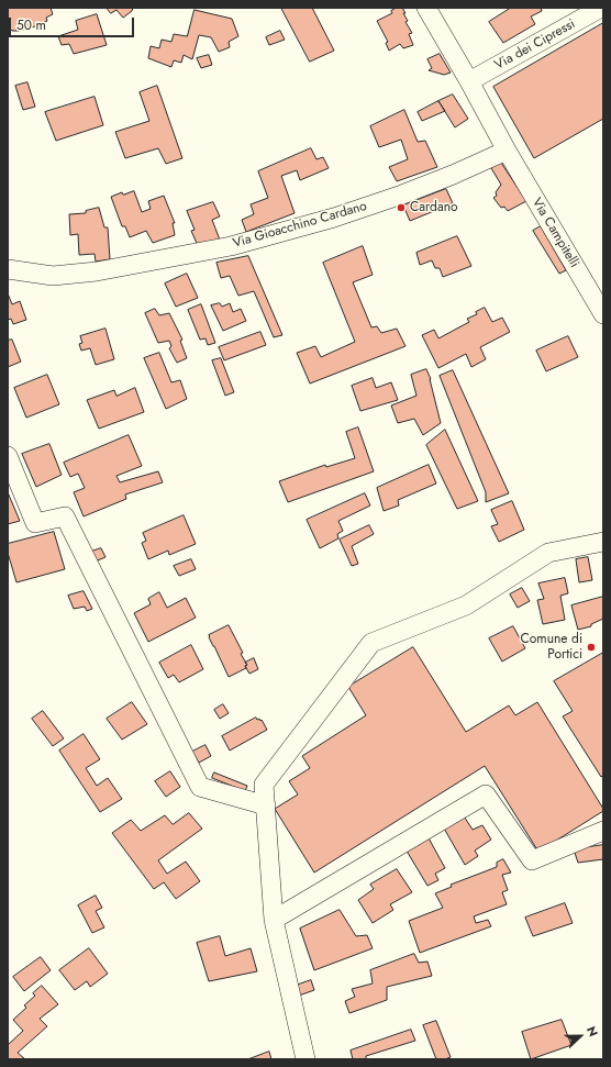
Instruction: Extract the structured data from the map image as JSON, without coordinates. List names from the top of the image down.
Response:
{
  "streets": {
    "street": ["Via dei Cipressi", "Via Gioacchino Cardano", "Via Campitelli"]
  },
  "crossings": [
    ["Via Gioacchino Cardano", "Via Campitelli"]
  ],
  "places": ["Cardano", "Comune di Portici"],
  "scale_bar": "50 m",
  "north": "right"
}
